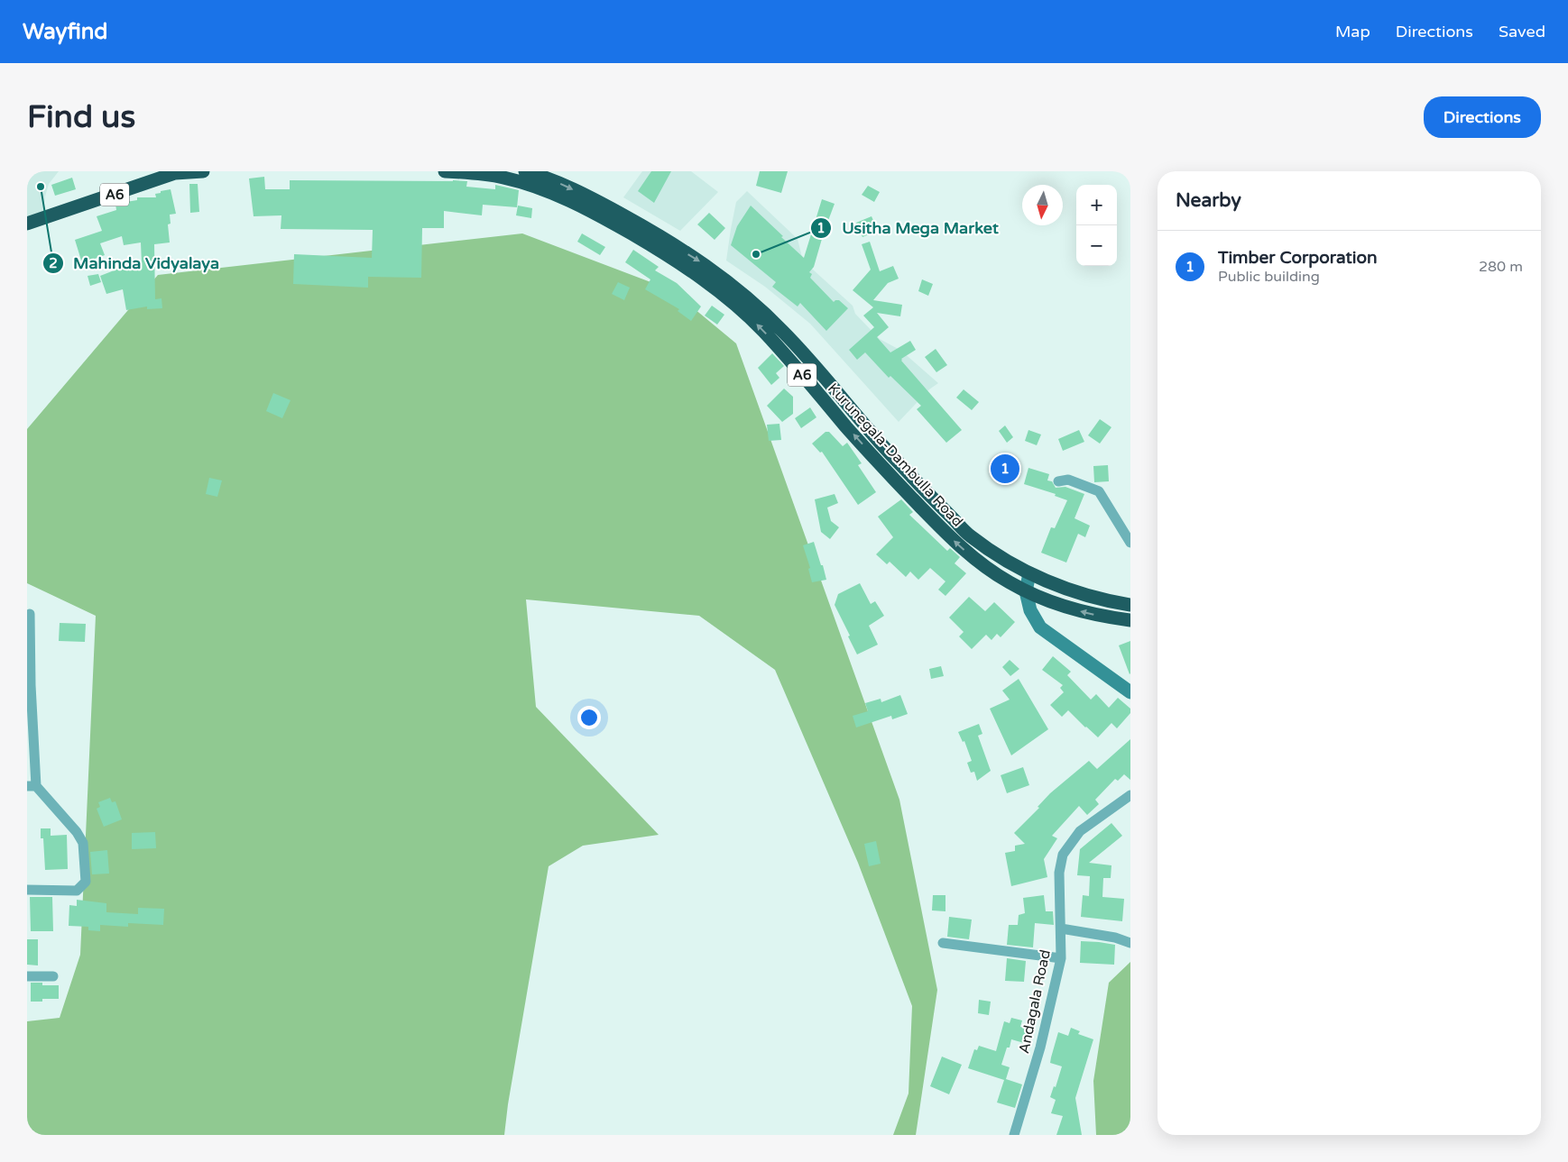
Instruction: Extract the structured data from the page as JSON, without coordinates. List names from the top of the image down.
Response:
{
  "streets": {
    "highway": ["A6", "Kurunegala-Dambulla Road"],
    "street": ["Andagala Road"]
  },
  "places": ["Mahinda Vidyalaya", "Usitha Mega Market"],
  "north": "bottom",
  "page": {
    "header": "Wayfind",
    "nav": ["Map", "Directions", "Saved"],
    "buttons": "Directions",
    "title": "Find us",
    "heading": "Nearby",
    "map_buttons": ["+", "−"],
    "list": [
      {
        "mark": "1",
        "name": "Timber Corporation",
        "note": "Public building",
        "value": "280 m"
      }
    ],
    "pins": "1"
  }
}
